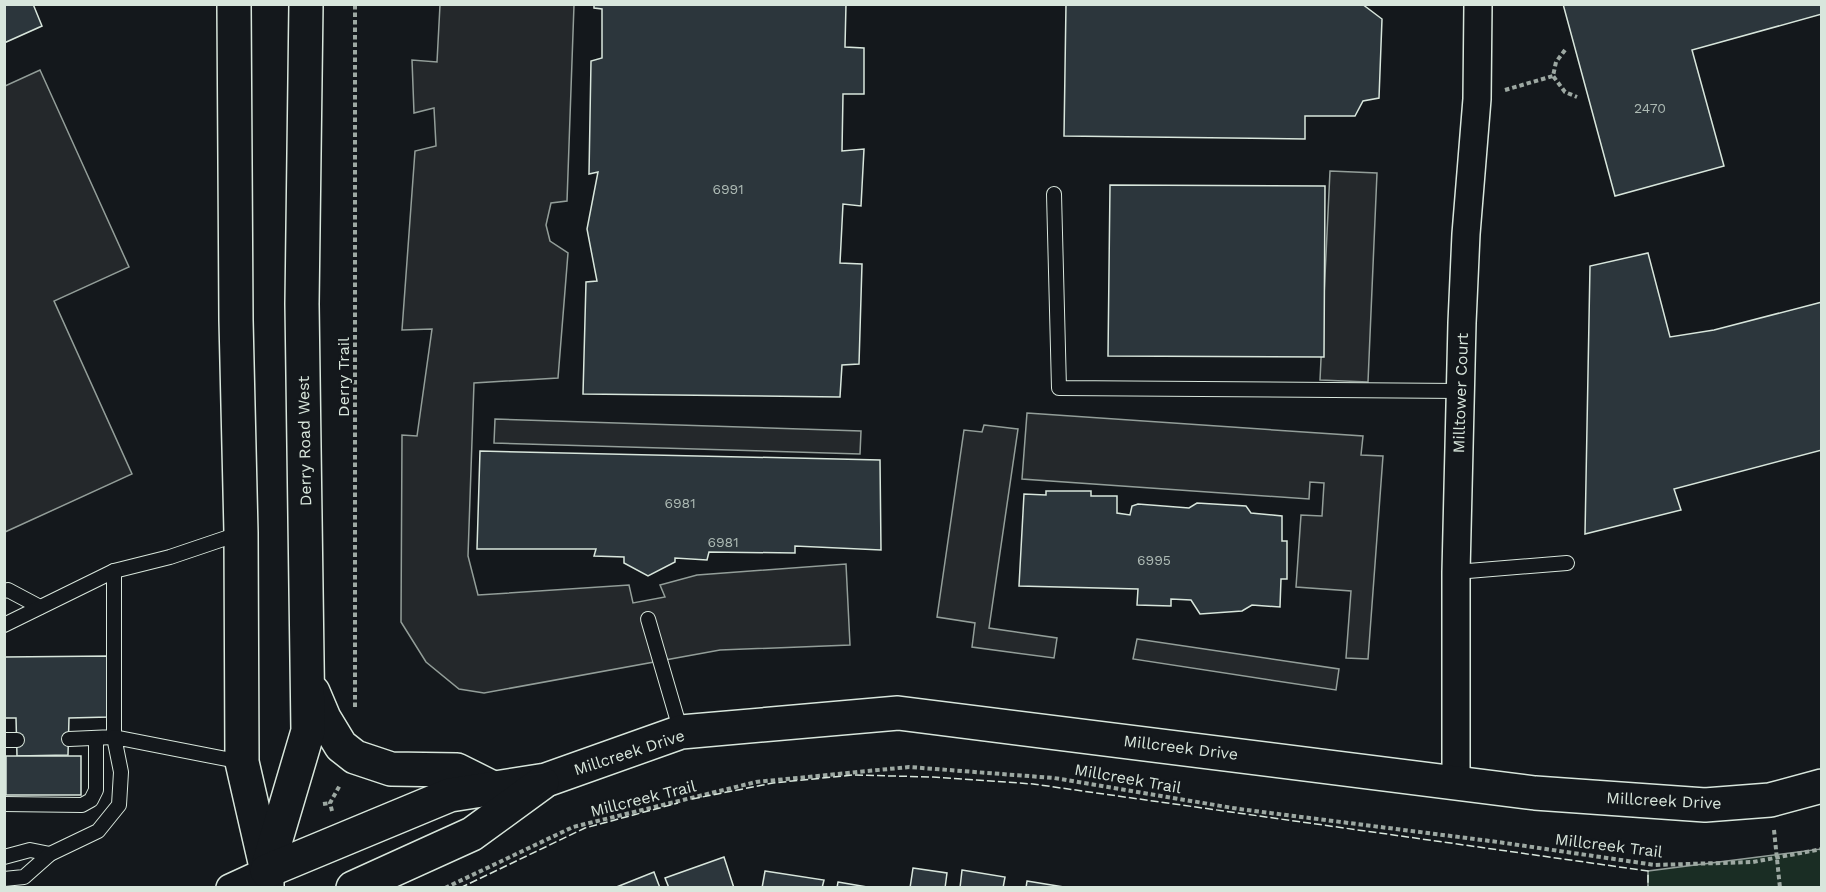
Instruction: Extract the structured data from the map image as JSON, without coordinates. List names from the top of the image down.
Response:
{
  "streets": {
    "main road": ["Derry Road West", "Millcreek Drive"],
    "street": ["Milltower Court"],
    "path": ["Derry Trail", "Millcreek Trail"]
  },
  "crossings": [
    ["Milltower Court", "Millcreek Drive"],
    ["Derry Road West", "Millcreek Drive"]
  ],
  "house_numbers": [
    "2470",
    "6991",
    "6981",
    "6981",
    "6995"
  ]
}
